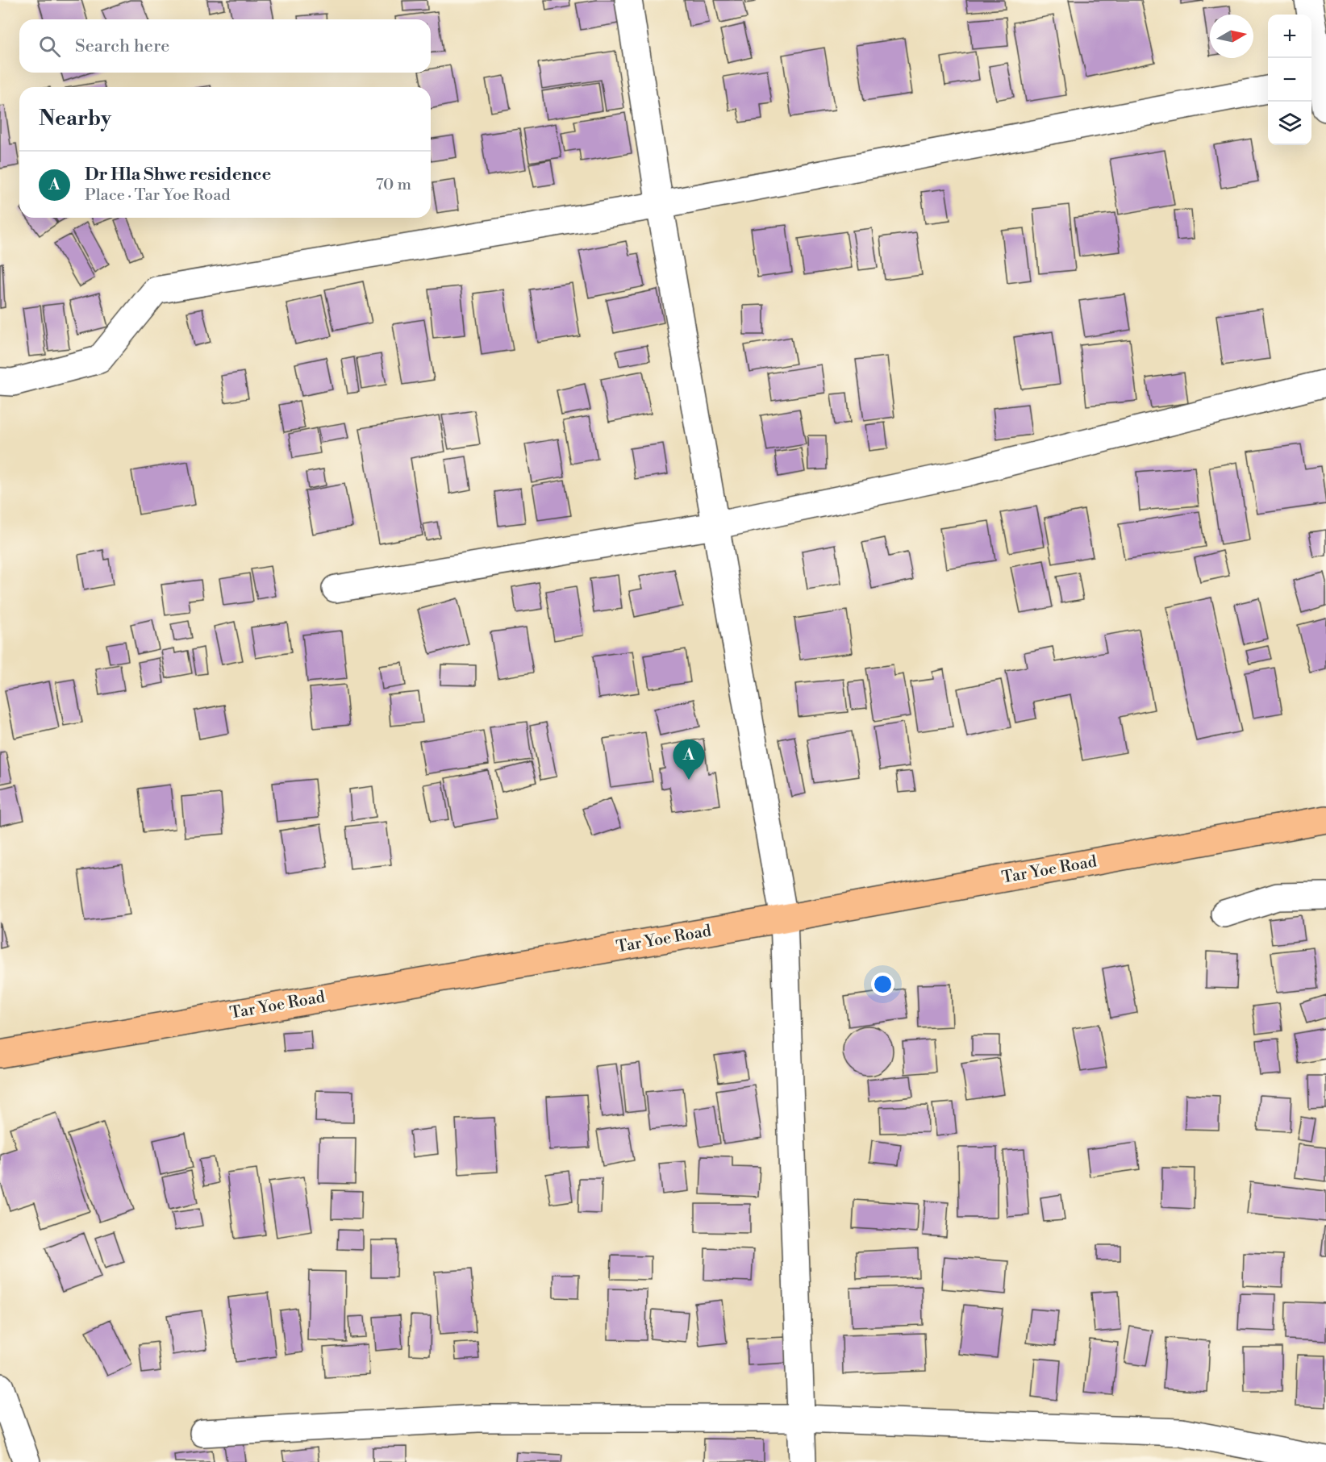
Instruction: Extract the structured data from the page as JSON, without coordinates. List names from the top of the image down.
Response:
{
  "streets": {
    "main road": ["Tar Yoe Road"]
  },
  "north": "right",
  "page": {
    "map_buttons": ["+", "−"],
    "search": "Search here",
    "heading": "Nearby",
    "list": [
      {
        "mark": "A",
        "name": "Dr Hla Shwe residence",
        "note": "Place · Tar Yoe Road",
        "value": "70 m"
      }
    ],
    "pins": "A"
  }
}
